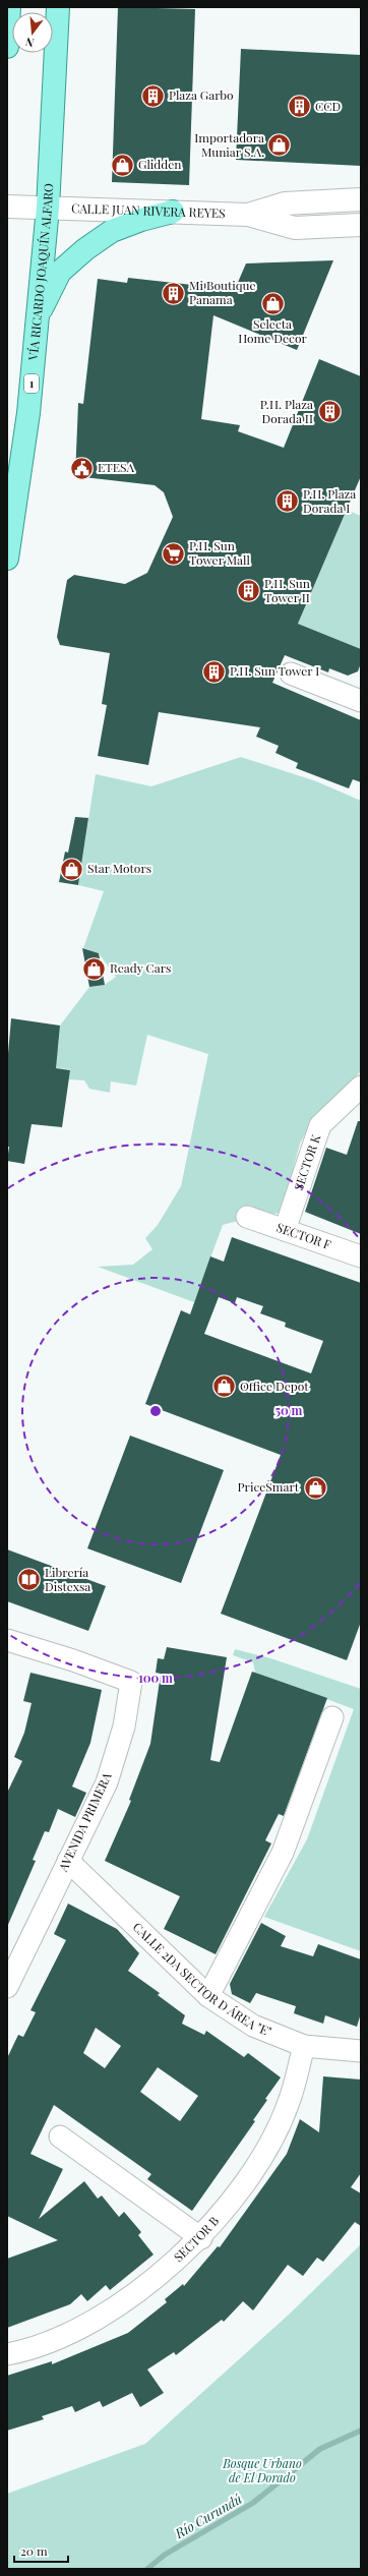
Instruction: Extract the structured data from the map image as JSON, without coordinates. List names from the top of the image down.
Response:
{
  "streets": {
    "main road": ["VÍA RICARDO JOAQUÍN ALFARO", "1"],
    "street": [
      "CALLE JUAN RIVERA REYES",
      "SECTOR K",
      "SECTOR F",
      "AVENIDA PRIMERA",
      "CALLE 2DA SECTOR D ÁREA \"E\"",
      "SECTOR B"
    ]
  },
  "crossings": [
    ["CALLE JUAN RIVERA REYES", "VÍA RICARDO JOAQUÍN ALFARO"],
    ["SECTOR K", "SECTOR F"],
    ["AVENIDA PRIMERA", "CALLE 2DA SECTOR D ÁREA \"E\""],
    ["CALLE 2DA SECTOR D ÁREA \"E\"", "SECTOR B"]
  ],
  "water": ["Río Curundú"],
  "parks": ["Bosque Urbano de El Dorado"],
  "places": {
    "building": [
      "Plaza Garbo",
      "CCD",
      "Mi Boutique Panama",
      "P.H. Plaza Dorada II",
      "P.H. Plaza Dorada I",
      "P.H. Sun Tower II",
      "P.H. Sun Tower I"
    ],
    "shop": [
      "Importadora Muniar S.A.",
      "Glidden",
      "Selecta Home Decor",
      "Star Motors",
      "Ready Cars",
      "Office Depot",
      "PriceSmart"
    ],
    "public building": ["ETESA"],
    "supermarket": ["P.H. Sun Tower Mall"],
    "library": ["Librería Distexsa"]
  },
  "scale_bar": "20 m",
  "north": "bottom",
  "rings": ["50 m", "100 m"]
}
